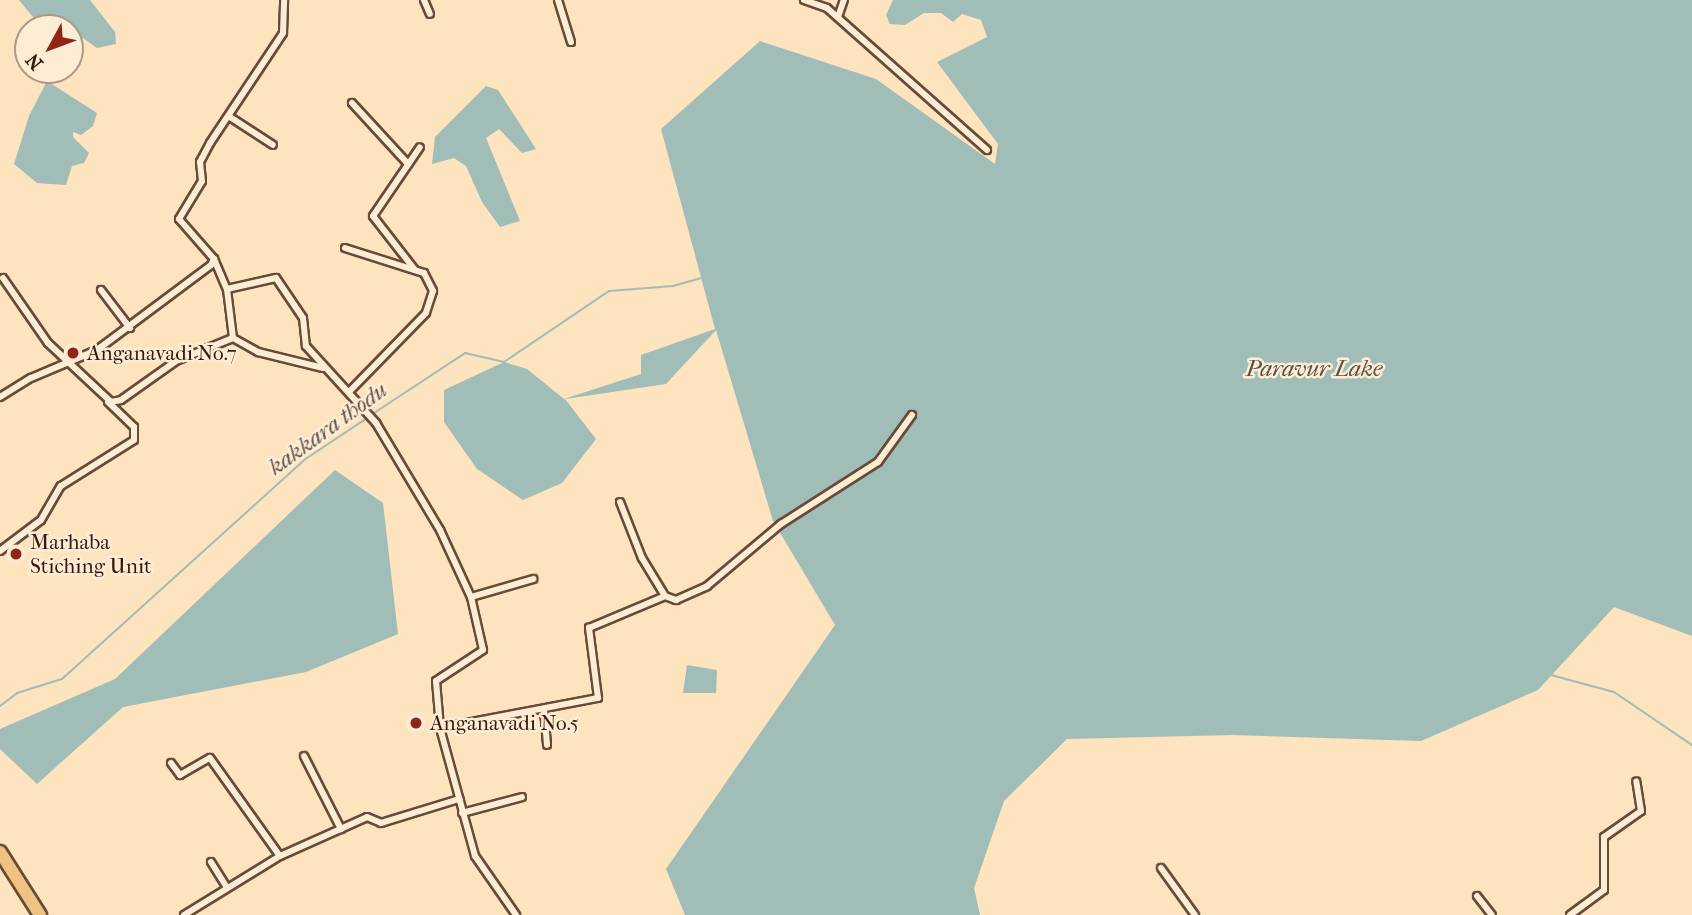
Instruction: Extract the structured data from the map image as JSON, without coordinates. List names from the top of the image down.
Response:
{
  "water": ["Paravur Lake", "kakkara thodu"],
  "places": ["Anganavadi No.7", "Marhaba Stiching Unit", "Anganavadi No.5"],
  "north": "bottom left"
}
